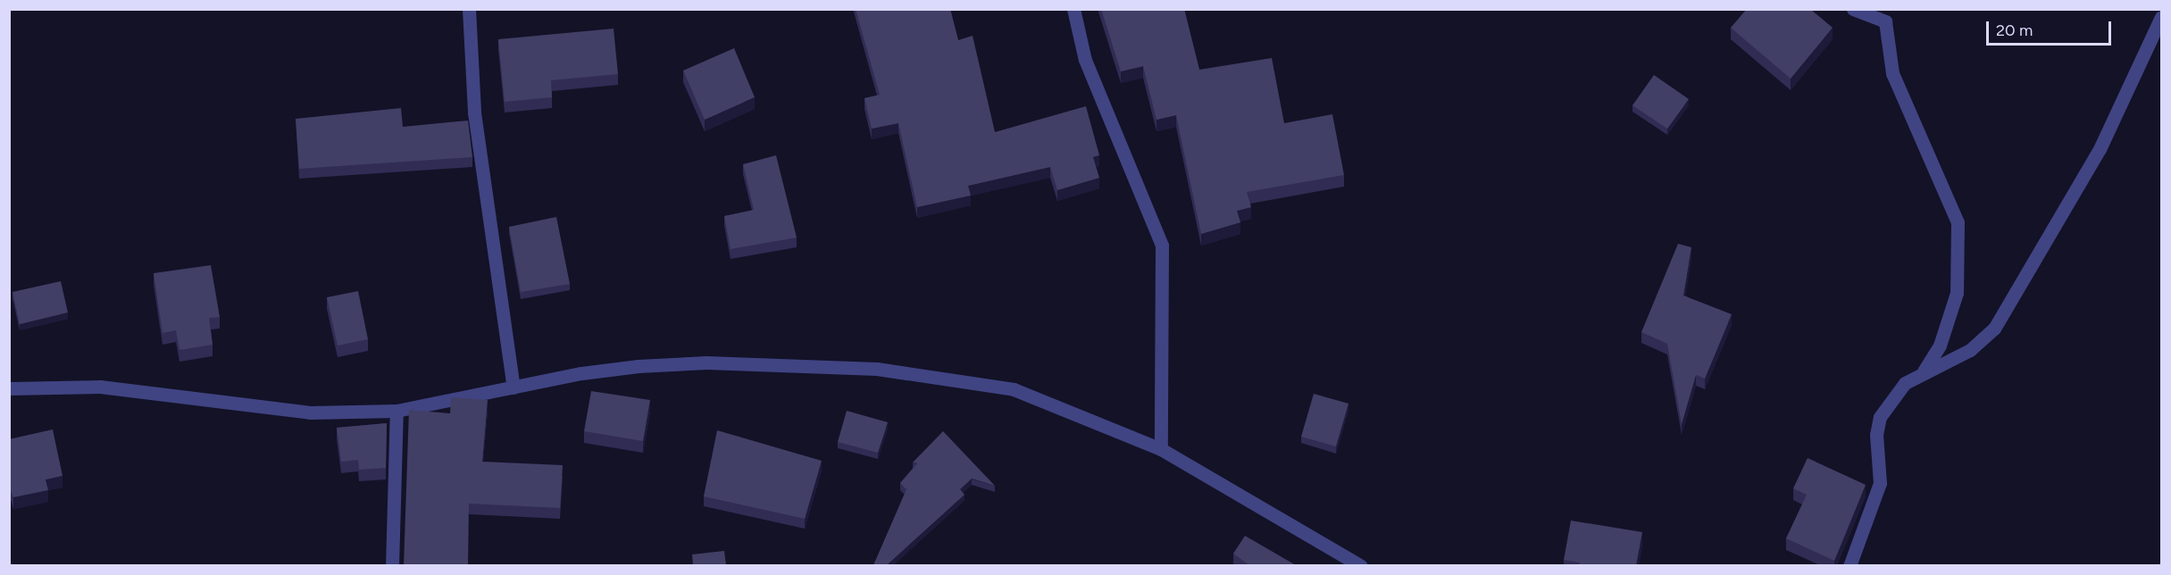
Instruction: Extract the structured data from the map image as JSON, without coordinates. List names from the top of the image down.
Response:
{
  "scale_bar": "20 m"
}
